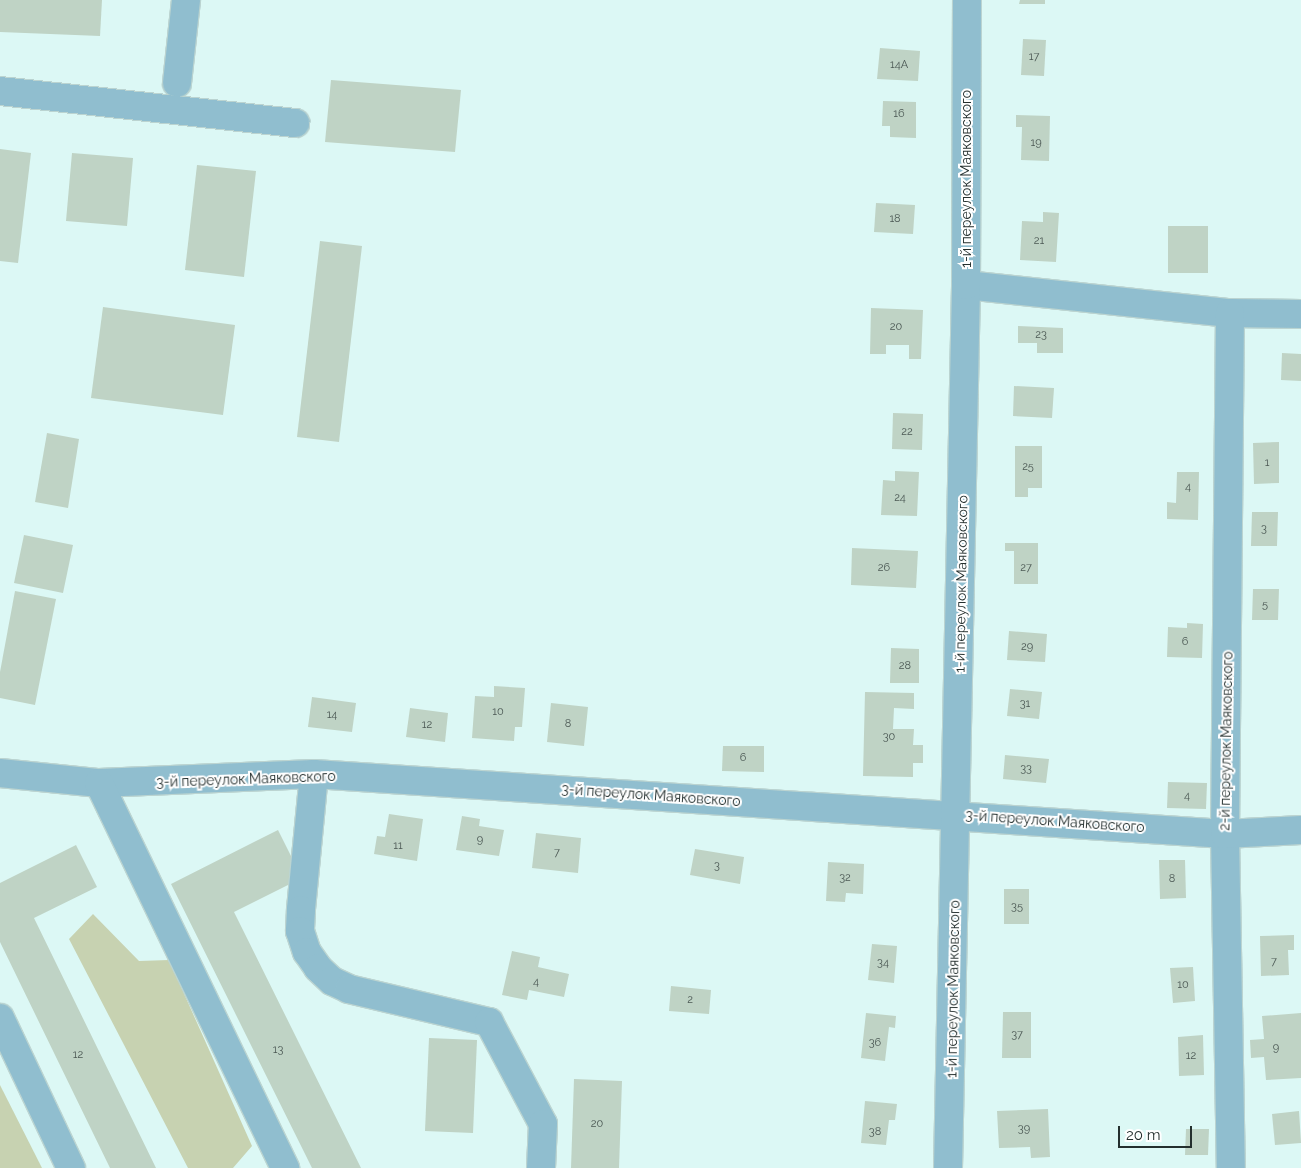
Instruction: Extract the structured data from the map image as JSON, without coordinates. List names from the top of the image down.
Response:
{
  "streets": {
    "street": ["1-й переулок Маяковского", "2-й переулок Маяковского", "3-й переулок Маяковского"]
  },
  "crossings": [
    ["1-й переулок Маяковского", "3-й переулок Маяковского"],
    ["2-й переулок Маяковского", "3-й переулок Маяковского"]
  ],
  "house_numbers": [
    "17",
    "14А",
    "16",
    "19",
    "18",
    "21",
    "20",
    "23",
    "22",
    "1",
    "25",
    "4",
    "24",
    "3",
    "26",
    "27",
    "5",
    "6",
    "29",
    "28",
    "31",
    "10",
    "14",
    "8",
    "12",
    "30",
    "6",
    "33",
    "4",
    "9",
    "11",
    "7",
    "3",
    "32",
    "8",
    "35",
    "7",
    "34",
    "4",
    "10",
    "2",
    "37",
    "36",
    "9",
    "13",
    "12",
    "12",
    "20",
    "39",
    "38"
  ],
  "scale_bar": "20 m"
}
